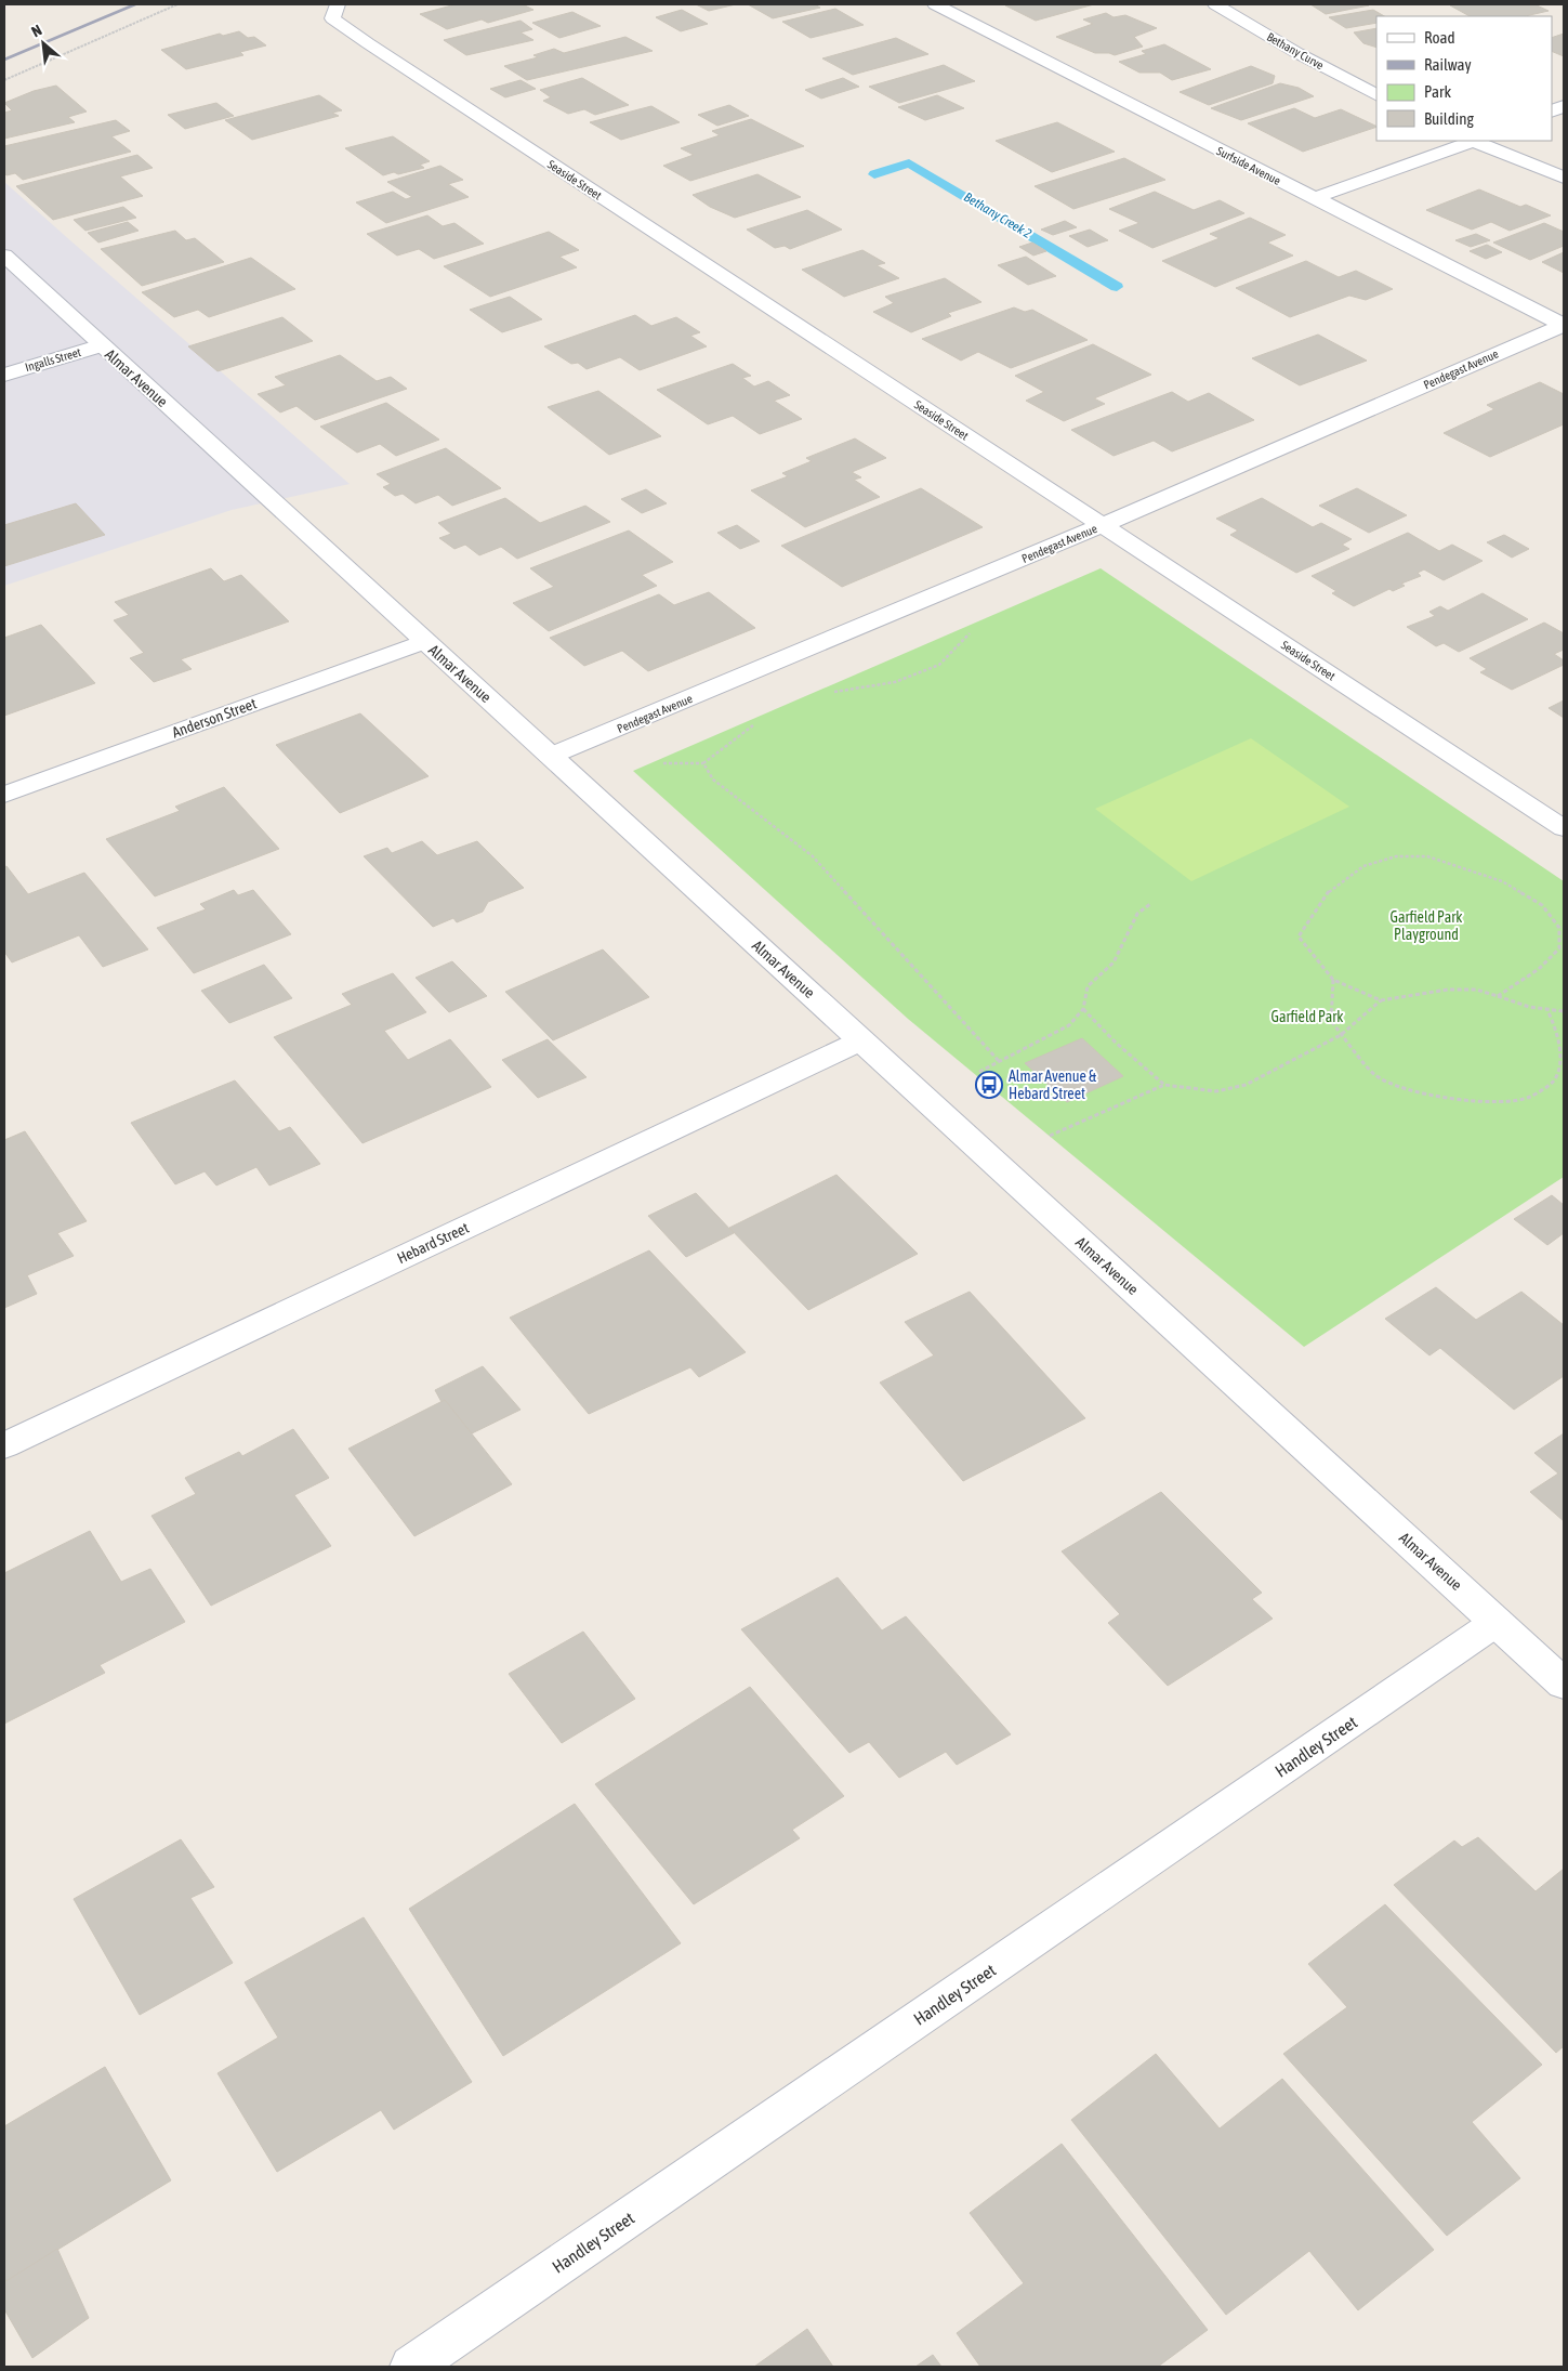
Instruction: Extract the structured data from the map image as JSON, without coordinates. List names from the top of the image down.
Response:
{
  "streets": {
    "street": [
      "Bethany Curve",
      "Surfside Avenue",
      "Seaside Street",
      "Ingalls Street",
      "Pendegast Avenue",
      "Almar Avenue",
      "Anderson Street",
      "Hebard Street",
      "Handley Street"
    ]
  },
  "crossings": [
    ["Surfside Avenue", "Pendegast Avenue"],
    ["Seaside Street", "Pendegast Avenue"],
    ["Ingalls Street", "Almar Avenue"],
    ["Pendegast Avenue", "Almar Avenue"],
    ["Almar Avenue", "Anderson Street"],
    ["Almar Avenue", "Hebard Street"],
    ["Almar Avenue", "Handley Street"]
  ],
  "water": ["Bethany Creek 2"],
  "parks": ["Garfield Park Playground", "Garfield Park"],
  "places": {
    "bus stop": ["Almar Avenue & Hebard Street"]
  },
  "legend": [
    "Road",
    "Railway",
    "Park",
    "Building"
  ],
  "north": "top left"
}
